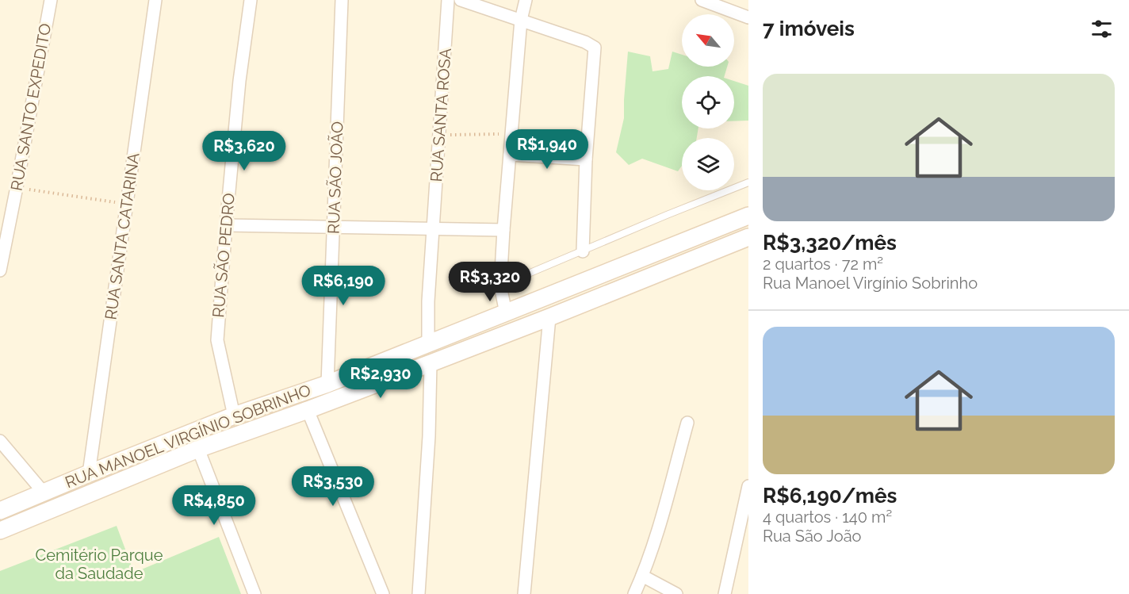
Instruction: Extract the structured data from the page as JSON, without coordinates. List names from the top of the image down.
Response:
{
  "streets": {
    "main road": ["RUA MANOEL VIRGÍNIO SOBRINHO"],
    "street": [
      "RUA SANTO EXPEDITO",
      "RUA SANTA ROSA",
      "RUA SÃO JOÃO",
      "RUA SANTA CATARINA",
      "RUA SÃO PEDRO"
    ]
  },
  "crossings": [
    ["RUA SANTA ROSA", "RUA MANOEL VIRGÍNIO SOBRINHO"],
    ["RUA SÃO JOÃO", "RUA MANOEL VIRGÍNIO SOBRINHO"],
    ["RUA SANTA CATARINA", "RUA MANOEL VIRGÍNIO SOBRINHO"],
    ["RUA SÃO PEDRO", "RUA MANOEL VIRGÍNIO SOBRINHO"]
  ],
  "parks": ["Cemitério Parque da Saudade"],
  "north": "top left",
  "page": {
    "heading": "7 imóveis",
    "list": [
      {
        "name": "R$3,320/mês",
        "note": "2 quartos · 72 m² · Rua Manoel Virgínio Sobrinho"
      },
      {
        "name": "R$6,190/mês",
        "note": "4 quartos · 140 m² · Rua São João"
      }
    ],
    "price": [
      "R$1,940",
      "R$3,620",
      "R$3,320",
      "R$6,190",
      "R$2,930",
      "R$3,530",
      "R$4,850"
    ]
  }
}
